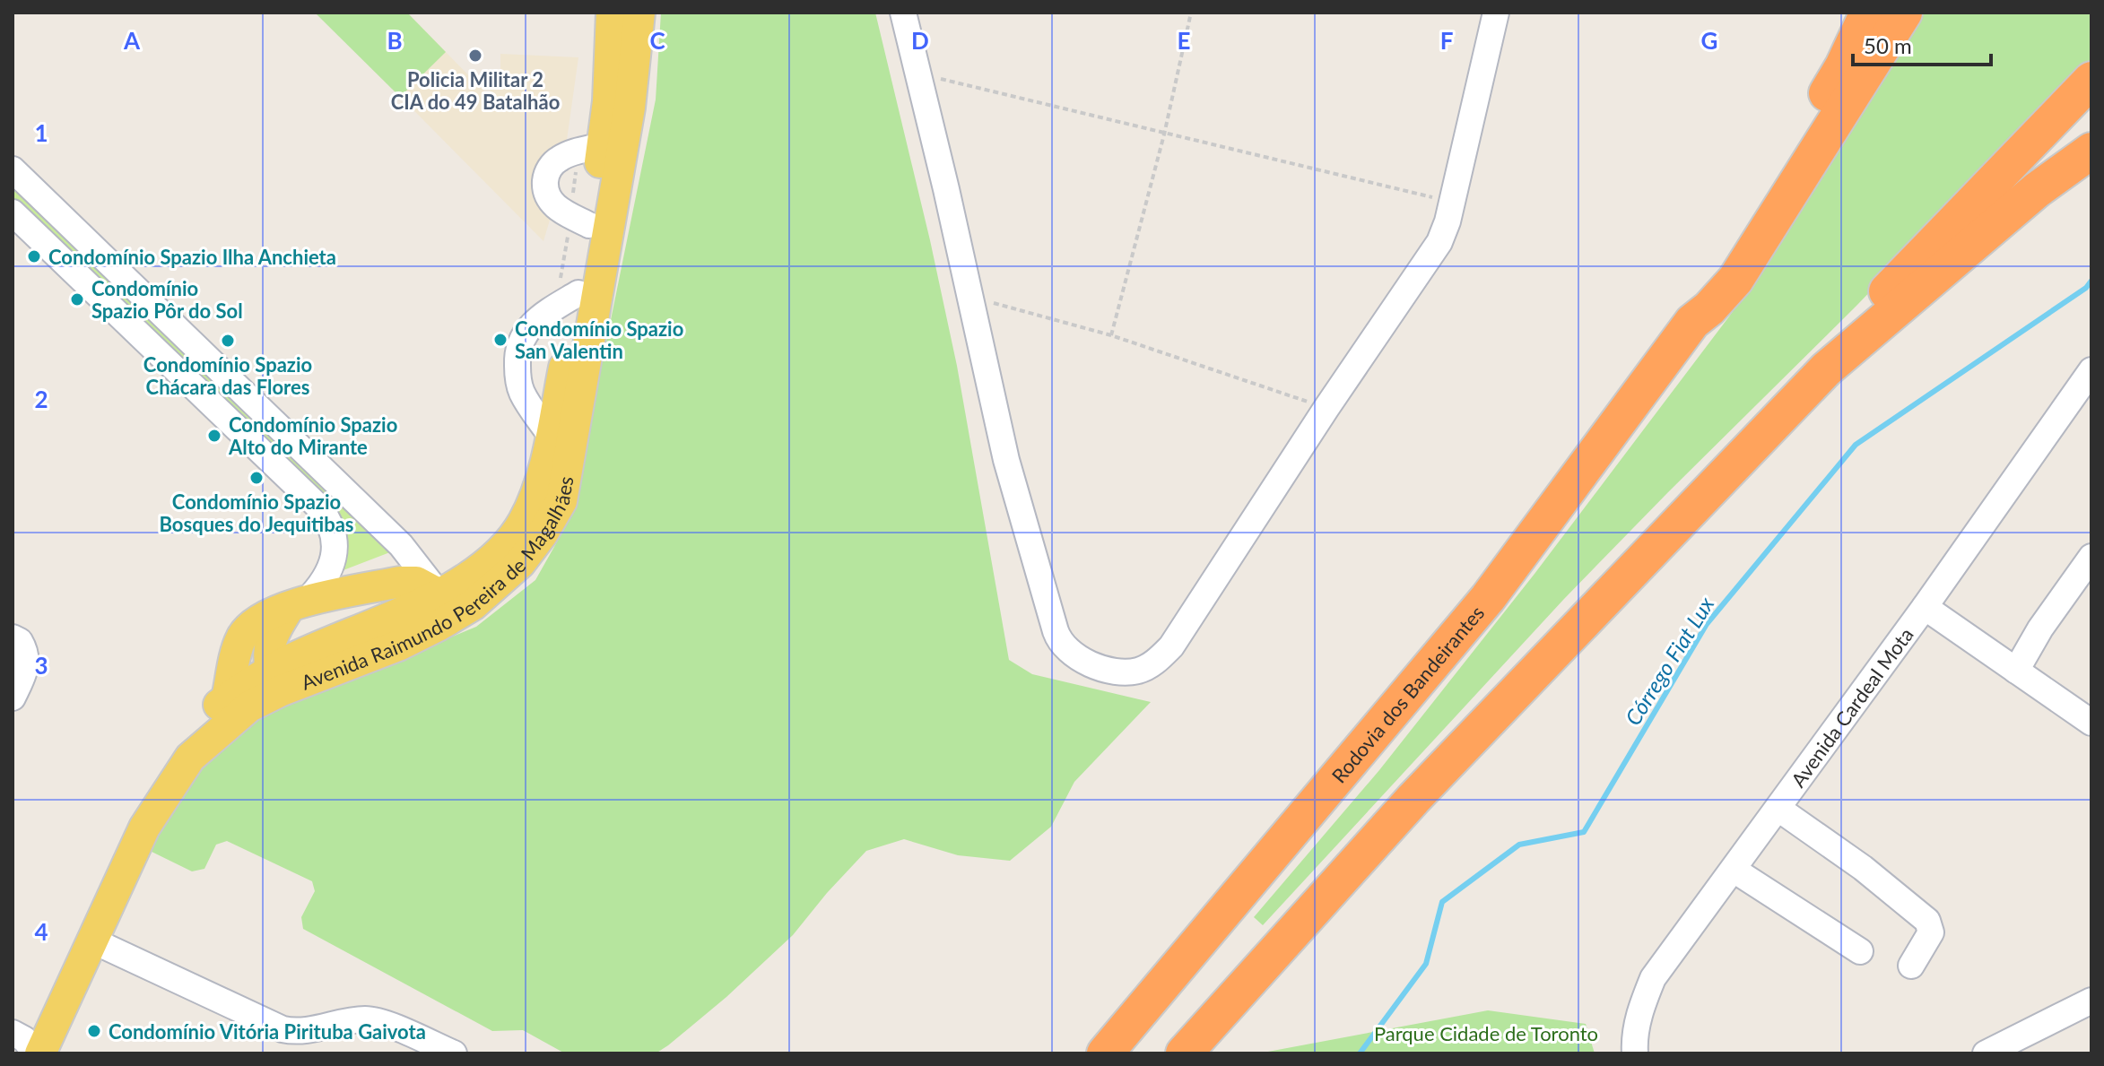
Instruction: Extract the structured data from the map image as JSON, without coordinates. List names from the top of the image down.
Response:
{
  "streets": {
    "highway": ["Rodovia dos Bandeirantes"],
    "main road": ["Avenida Raimundo Pereira de Magalhães"],
    "street": ["Avenida Cardeal Mota"]
  },
  "water": ["Córrego Fiat Lux"],
  "parks": ["Parque Cidade de Toronto"],
  "places": [
    "Policia Militar 2 CIA do 49 Batalhão",
    "Condomínio Spazio Ilha Anchieta",
    "Condomínio Spazio Pôr do Sol",
    "Condomínio Spazio San Valentin",
    "Condomínio Spazio Chácara das Flores",
    "Condomínio Spazio Alto do Mirante",
    "Condomínio Spazio Bosques do Jequitibas",
    "Condomínio Vitória Pirituba Gaivota"
  ],
  "scale_bar": "50 m",
  "grid": {
    "columns": [
      "A",
      "B",
      "C",
      "D",
      "E",
      "F",
      "G"
    ],
    "rows": [
      "1",
      "2",
      "3",
      "4"
    ]
  }
}
